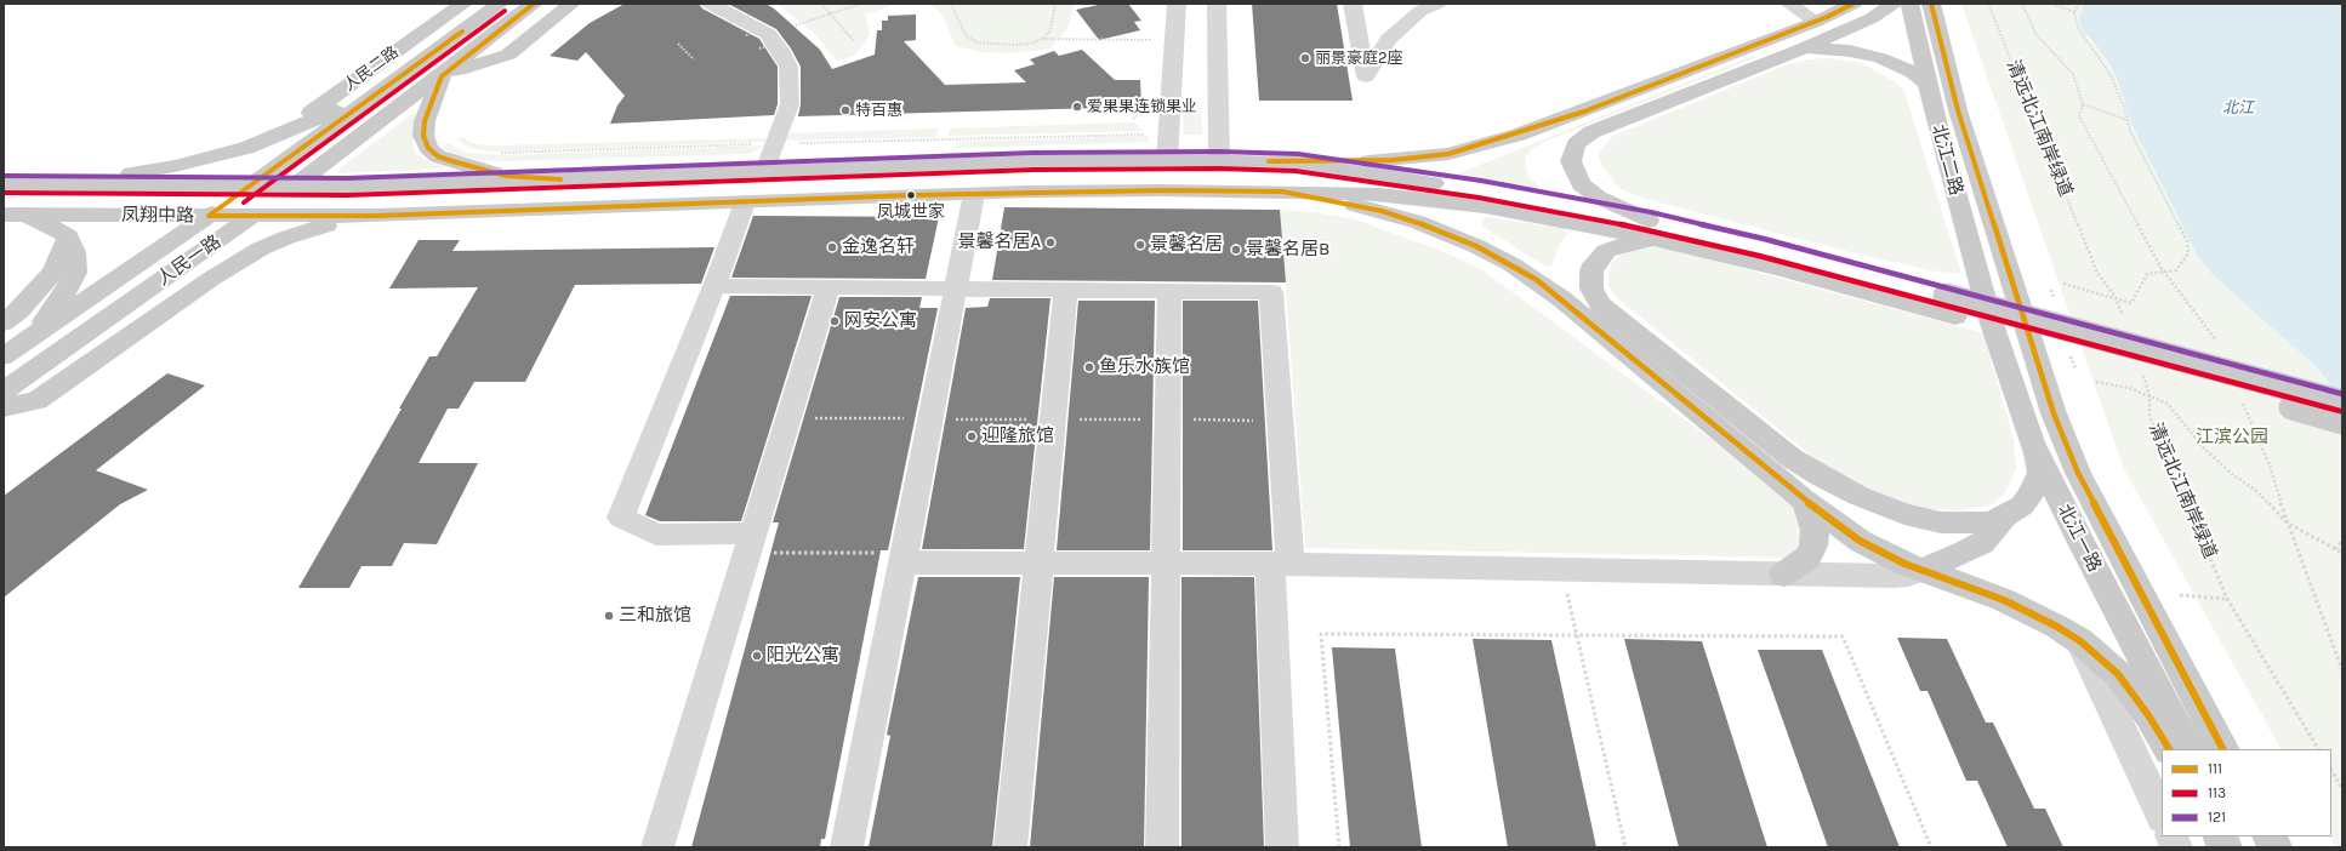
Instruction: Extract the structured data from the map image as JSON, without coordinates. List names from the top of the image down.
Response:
{
  "streets": {
    "main road": [
      "人民二路",
      "北江二路",
      "凤翔中路",
      "人民一路",
      "北江一路"
    ],
    "path": ["清远北江南岸绿道"]
  },
  "crossings": [
    ["人民二路", "凤翔中路"],
    ["人民二路", "人民一路"],
    ["北江二路", "北江一路"],
    ["凤翔中路", "人民一路"]
  ],
  "water": ["北江"],
  "parks": ["江滨公园"],
  "places": [
    "丽景豪庭2座",
    "爱果果连锁果业",
    "特百惠",
    "凤城世家",
    "景馨名居A",
    "景馨名居",
    "金逸名轩",
    "景馨名居B",
    "网安公寓",
    "鱼乐水族馆",
    "迎隆旅馆",
    "三和旅馆",
    "阳光公寓"
  ],
  "lines": ["transit line 111", "transit line 113", "transit line 121"],
  "legend": ["111", "113", "121"]
}
